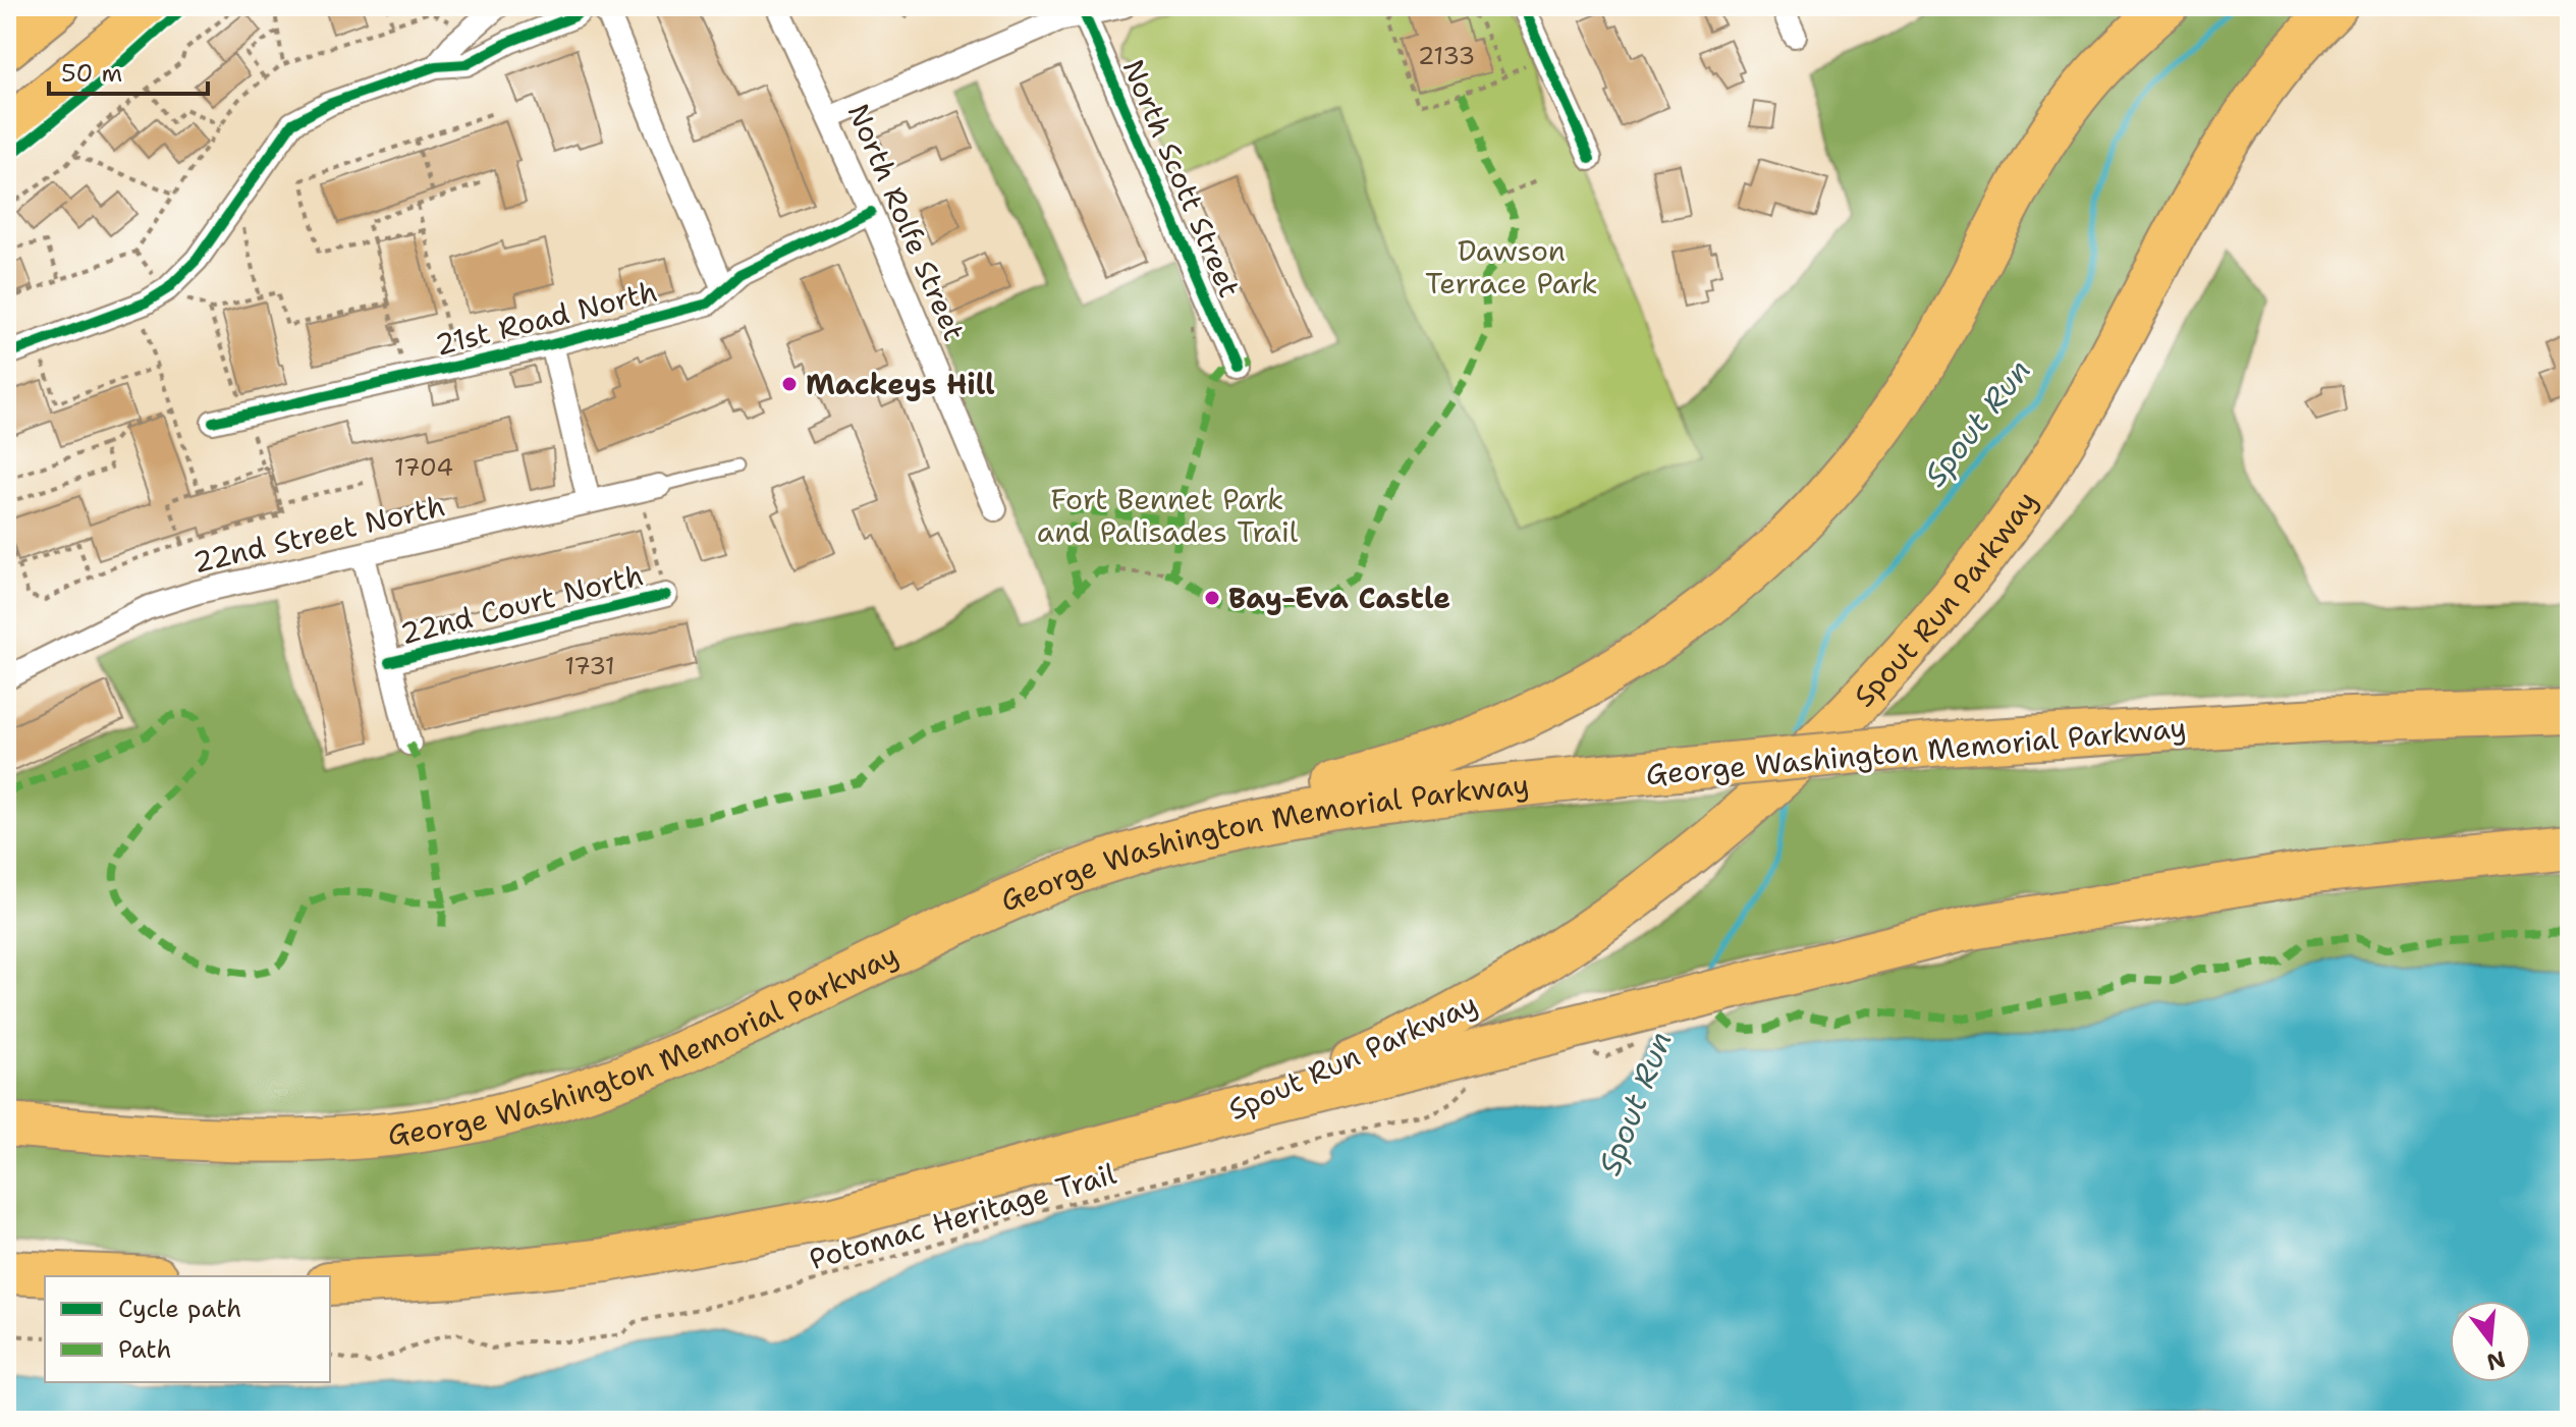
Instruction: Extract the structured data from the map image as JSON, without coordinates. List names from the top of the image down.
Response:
{
  "streets": {
    "highway": ["Spout Run Parkway", "George Washington Memorial Parkway"],
    "street": [
      "North Scott Street",
      "North Rolfe Street",
      "21st Road North",
      "22nd Street North",
      "22nd Court North"
    ],
    "path": ["Potomac Heritage Trail"]
  },
  "crossings": [
    ["North Rolfe Street", "21st Road North"],
    ["22nd Street North", "22nd Court North"]
  ],
  "water": ["Spout Run"],
  "parks": ["Dawson Terrace Park", "Fort Bennet Park and Palisades Trail"],
  "places": ["Mackeys Hill", "Bay-Eva Castle"],
  "house_numbers": ["2133", "1704", "1731"],
  "legend": ["Cycle path", "Path"],
  "scale_bar": "50 m",
  "north": "bottom"
}
